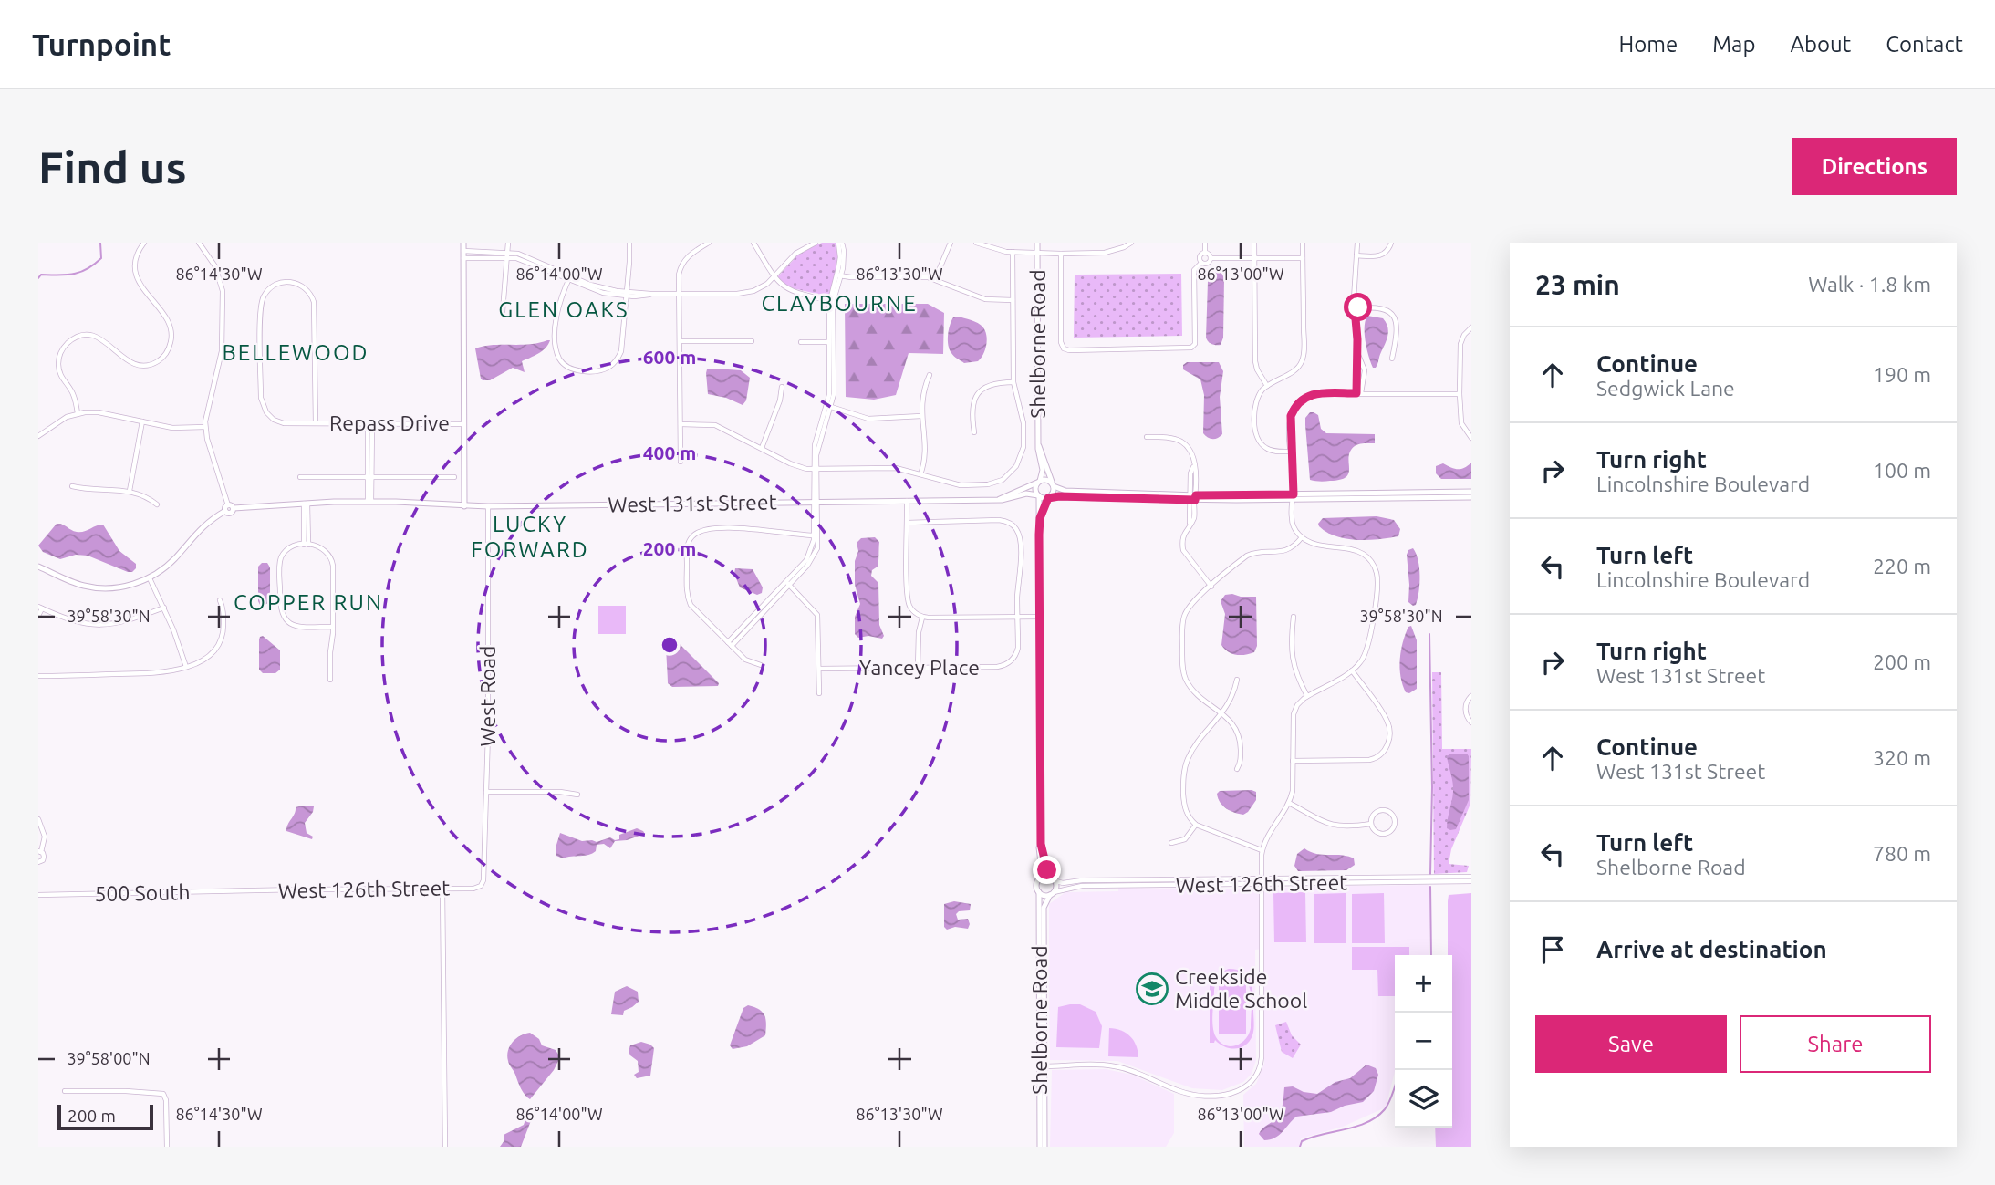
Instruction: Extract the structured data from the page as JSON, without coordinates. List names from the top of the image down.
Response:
{
  "streets": {
    "street": [
      "Shelborne Road",
      "Repass Drive",
      "West 131st Street",
      "Yancey Place",
      "West Road",
      "West 126th Street",
      "500 South"
    ]
  },
  "crossings": [
    ["Shelborne Road", "West 131st Street"],
    ["Shelborne Road", "West 126th Street"],
    ["West 131st Street", "West Road"],
    ["West Road", "West 126th Street"],
    ["West 126th Street", "500 South"]
  ],
  "districts": [
    "CLAYBOURNE",
    "GLEN OAKS",
    "BELLEWOOD",
    "LUCKY FORWARD",
    "COPPER RUN"
  ],
  "places": {
    "school or university": ["Creekside Middle School"]
  },
  "scale_bar": "200 m",
  "page": {
    "header": "Turnpoint",
    "nav": [
      "Home",
      "Map",
      "About",
      "Contact"
    ],
    "buttons": [
      "Directions",
      ["Save", "Share"]
    ],
    "title": "Find us",
    "heading": ["23 min", "Walk · 1.8 km"],
    "list": [
      ["Continue", "Sedgwick Lane", "190 m"],
      ["Turn right", "Lincolnshire Boulevard", "100 m"],
      ["Turn left", "Lincolnshire Boulevard", "220 m"],
      ["Turn right", "West 131st Street", "200 m"],
      ["Continue", "West 131st Street", "320 m"],
      ["Turn left", "Shelborne Road", "780 m"],
      "Arrive at destination"
    ],
    "map_buttons": ["+", "−"],
    "scale": "200 m"
  },
  "coordinates": [
    "86°14'30\"W",
    "86°14'00\"W",
    "86°13'30\"W",
    "86°13'00\"W",
    "39°58'30\"N",
    "39°58'00\"N"
  ],
  "rings": ["600 m", "400 m", "200 m"]
}
